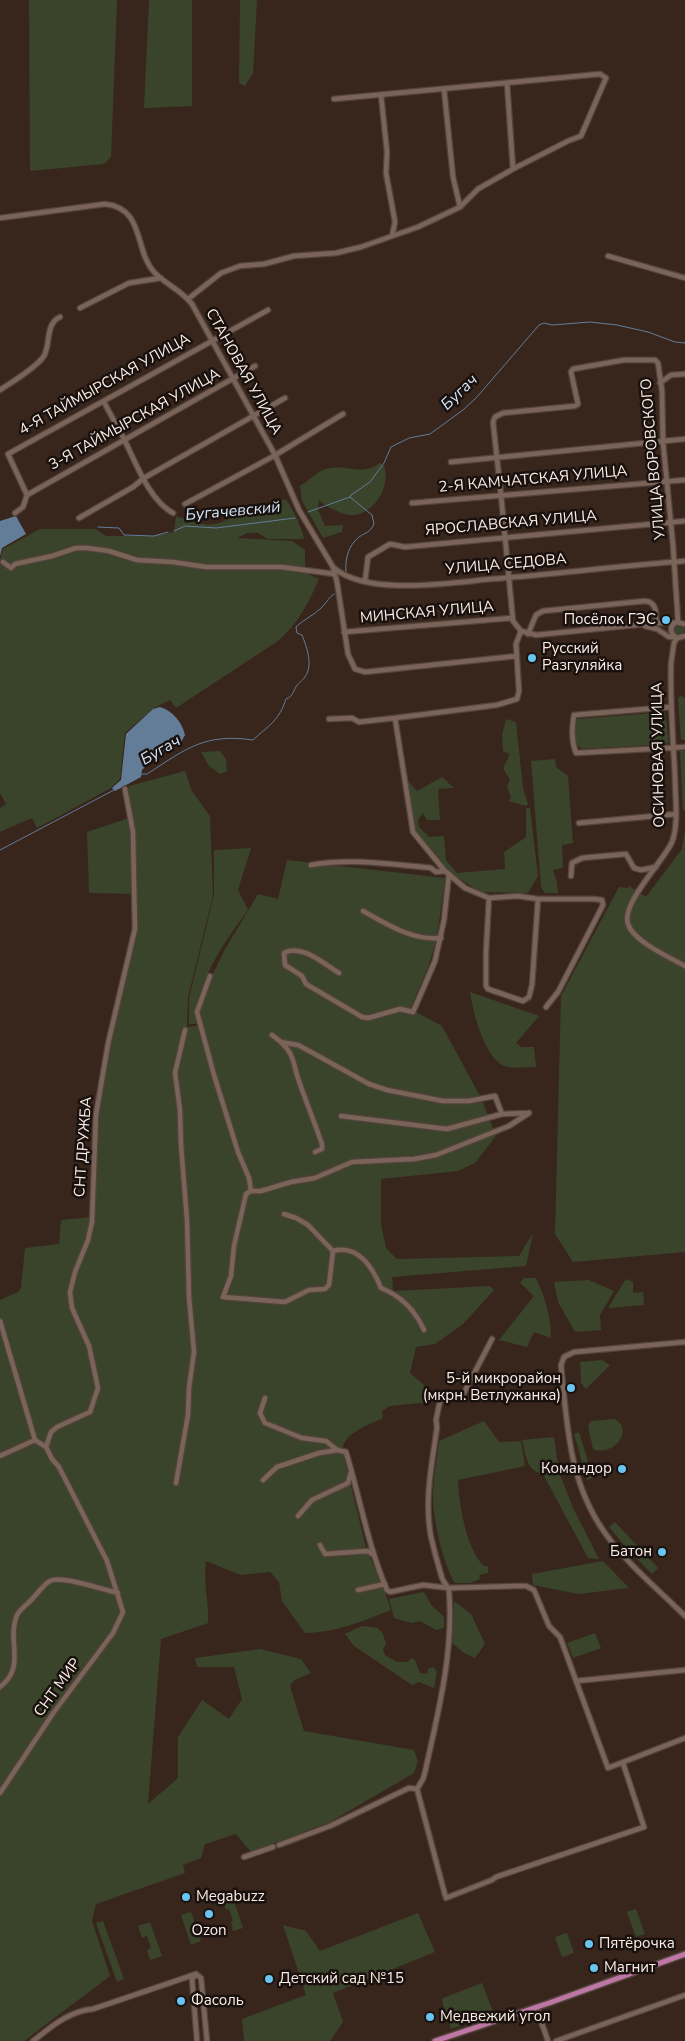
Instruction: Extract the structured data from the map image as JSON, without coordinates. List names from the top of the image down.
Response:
{
  "streets": {
    "street": [
      "СТАНОВАЯ УЛИЦА",
      "4-Я ТАЙМЫРСКАЯ УЛИЦА",
      "3-Я ТАЙМЫРСКАЯ УЛИЦА",
      "УЛИЦА ВОРОВСКОГО",
      "2-Я КАМЧАТСКАЯ УЛИЦА",
      "ЯРОСЛАВСКАЯ УЛИЦА",
      "УЛИЦА СЕДОВА",
      "МИНСКАЯ УЛИЦА",
      "ОСИНОВАЯ УЛИЦА",
      "СНТ ДРУЖБА",
      "СНТ МИР"
    ]
  },
  "crossings": [
    ["СТАНОВАЯ УЛИЦА", "4-Я ТАЙМЫРСКАЯ УЛИЦА"],
    ["СТАНОВАЯ УЛИЦА", "3-Я ТАЙМЫРСКАЯ УЛИЦА"],
    ["СТАНОВАЯ УЛИЦА", "УЛИЦА СЕДОВА"],
    ["СТАНОВАЯ УЛИЦА", "МИНСКАЯ УЛИЦА"],
    ["4-Я ТАЙМЫРСКАЯ УЛИЦА", "3-Я ТАЙМЫРСКАЯ УЛИЦА"],
    ["УЛИЦА ВОРОВСКОГО", "2-Я КАМЧАТСКАЯ УЛИЦА"],
    ["УЛИЦА ВОРОВСКОГО", "ЯРОСЛАВСКАЯ УЛИЦА"],
    ["УЛИЦА ВОРОВСКОГО", "УЛИЦА СЕДОВА"],
    ["УЛИЦА ВОРОВСКОГО", "ОСИНОВАЯ УЛИЦА"],
    ["ЯРОСЛАВСКАЯ УЛИЦА", "УЛИЦА СЕДОВА"],
    ["СНТ ДРУЖБА", "СНТ МИР"]
  ],
  "water": ["Бугач", "Бугачевский"],
  "places": [
    "Посёлок ГЭС",
    "Русский Разгуляйка",
    "5-й микрорайон (мкрн. Ветлужанка)",
    "Командор",
    "Батон",
    "Megabuzz",
    "Ozon",
    "Пятёрочка",
    "Магнит",
    "Детский сад №15",
    "Фасоль",
    "Медвежий угол"
  ]
}
